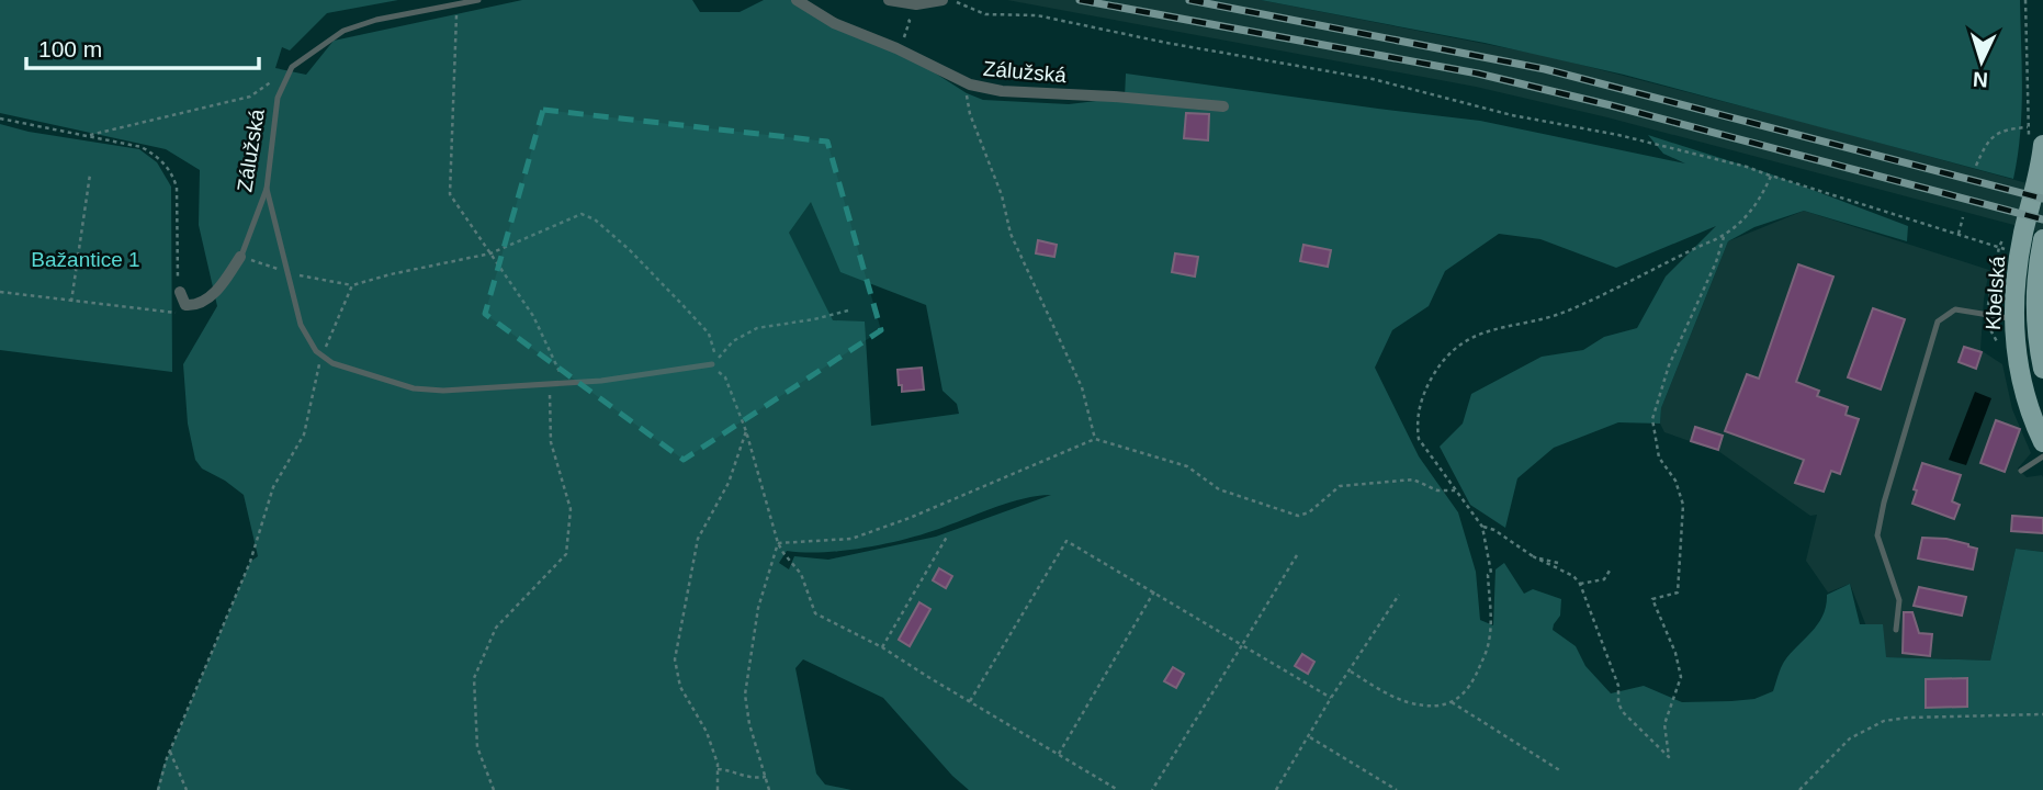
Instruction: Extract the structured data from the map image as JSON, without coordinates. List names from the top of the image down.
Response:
{
  "streets": {
    "main road": ["Kbelská"],
    "street": ["Zálužská"]
  },
  "parks": ["Bažantice 1"],
  "scale_bar": "100 m",
  "north": "bottom"
}
